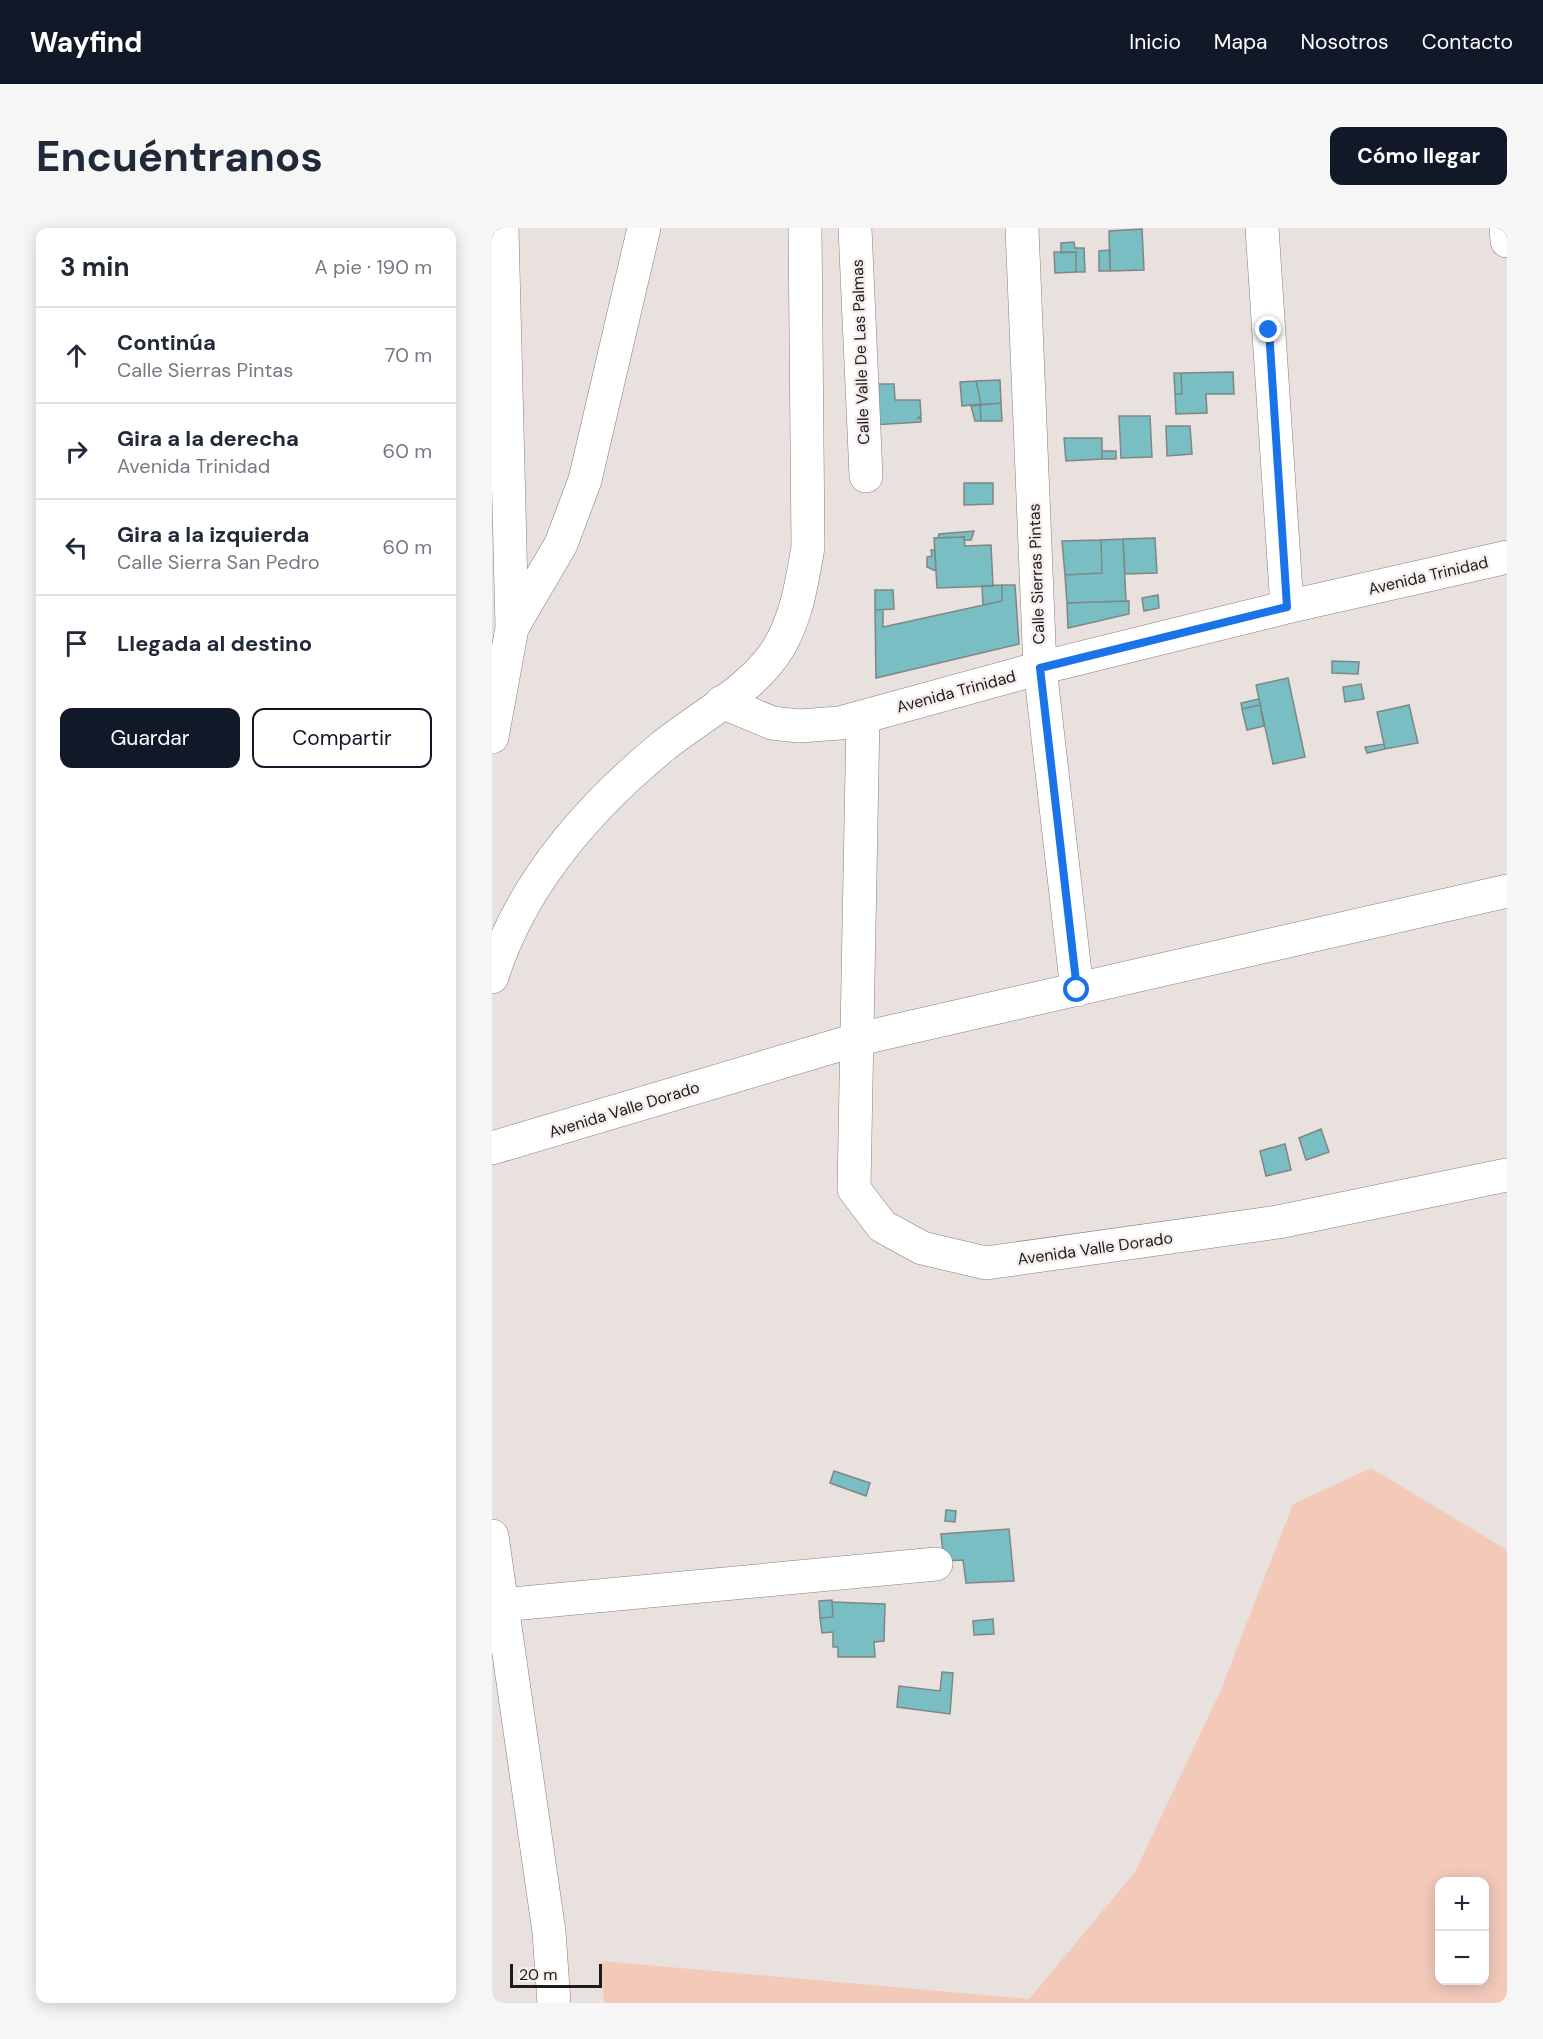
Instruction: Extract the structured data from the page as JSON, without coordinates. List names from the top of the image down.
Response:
{
  "streets": {
    "street": [
      "Calle Valle De Las Palmas",
      "Calle Sierras Pintas",
      "Avenida Trinidad",
      "Avenida Valle Dorado"
    ]
  },
  "crossings": [
    ["Calle Sierras Pintas", "Avenida Trinidad"],
    ["Calle Sierras Pintas", "Avenida Valle Dorado"]
  ],
  "scale_bar": "20 m",
  "page": {
    "header": "Wayfind",
    "nav": [
      "Inicio",
      "Mapa",
      "Nosotros",
      "Contacto"
    ],
    "buttons": [
      "Cómo llegar",
      ["Guardar", "Compartir"]
    ],
    "title": "Encuéntranos",
    "heading": ["3 min", "A pie · 190 m"],
    "list": [
      ["Continúa", "Calle Sierras Pintas", "70 m"],
      ["Gira a la derecha", "Avenida Trinidad", "60 m"],
      ["Gira a la izquierda", "Calle Sierra San Pedro", "60 m"],
      "Llegada al destino"
    ],
    "map_buttons": ["+", "−"],
    "scale": "20 m"
  }
}
